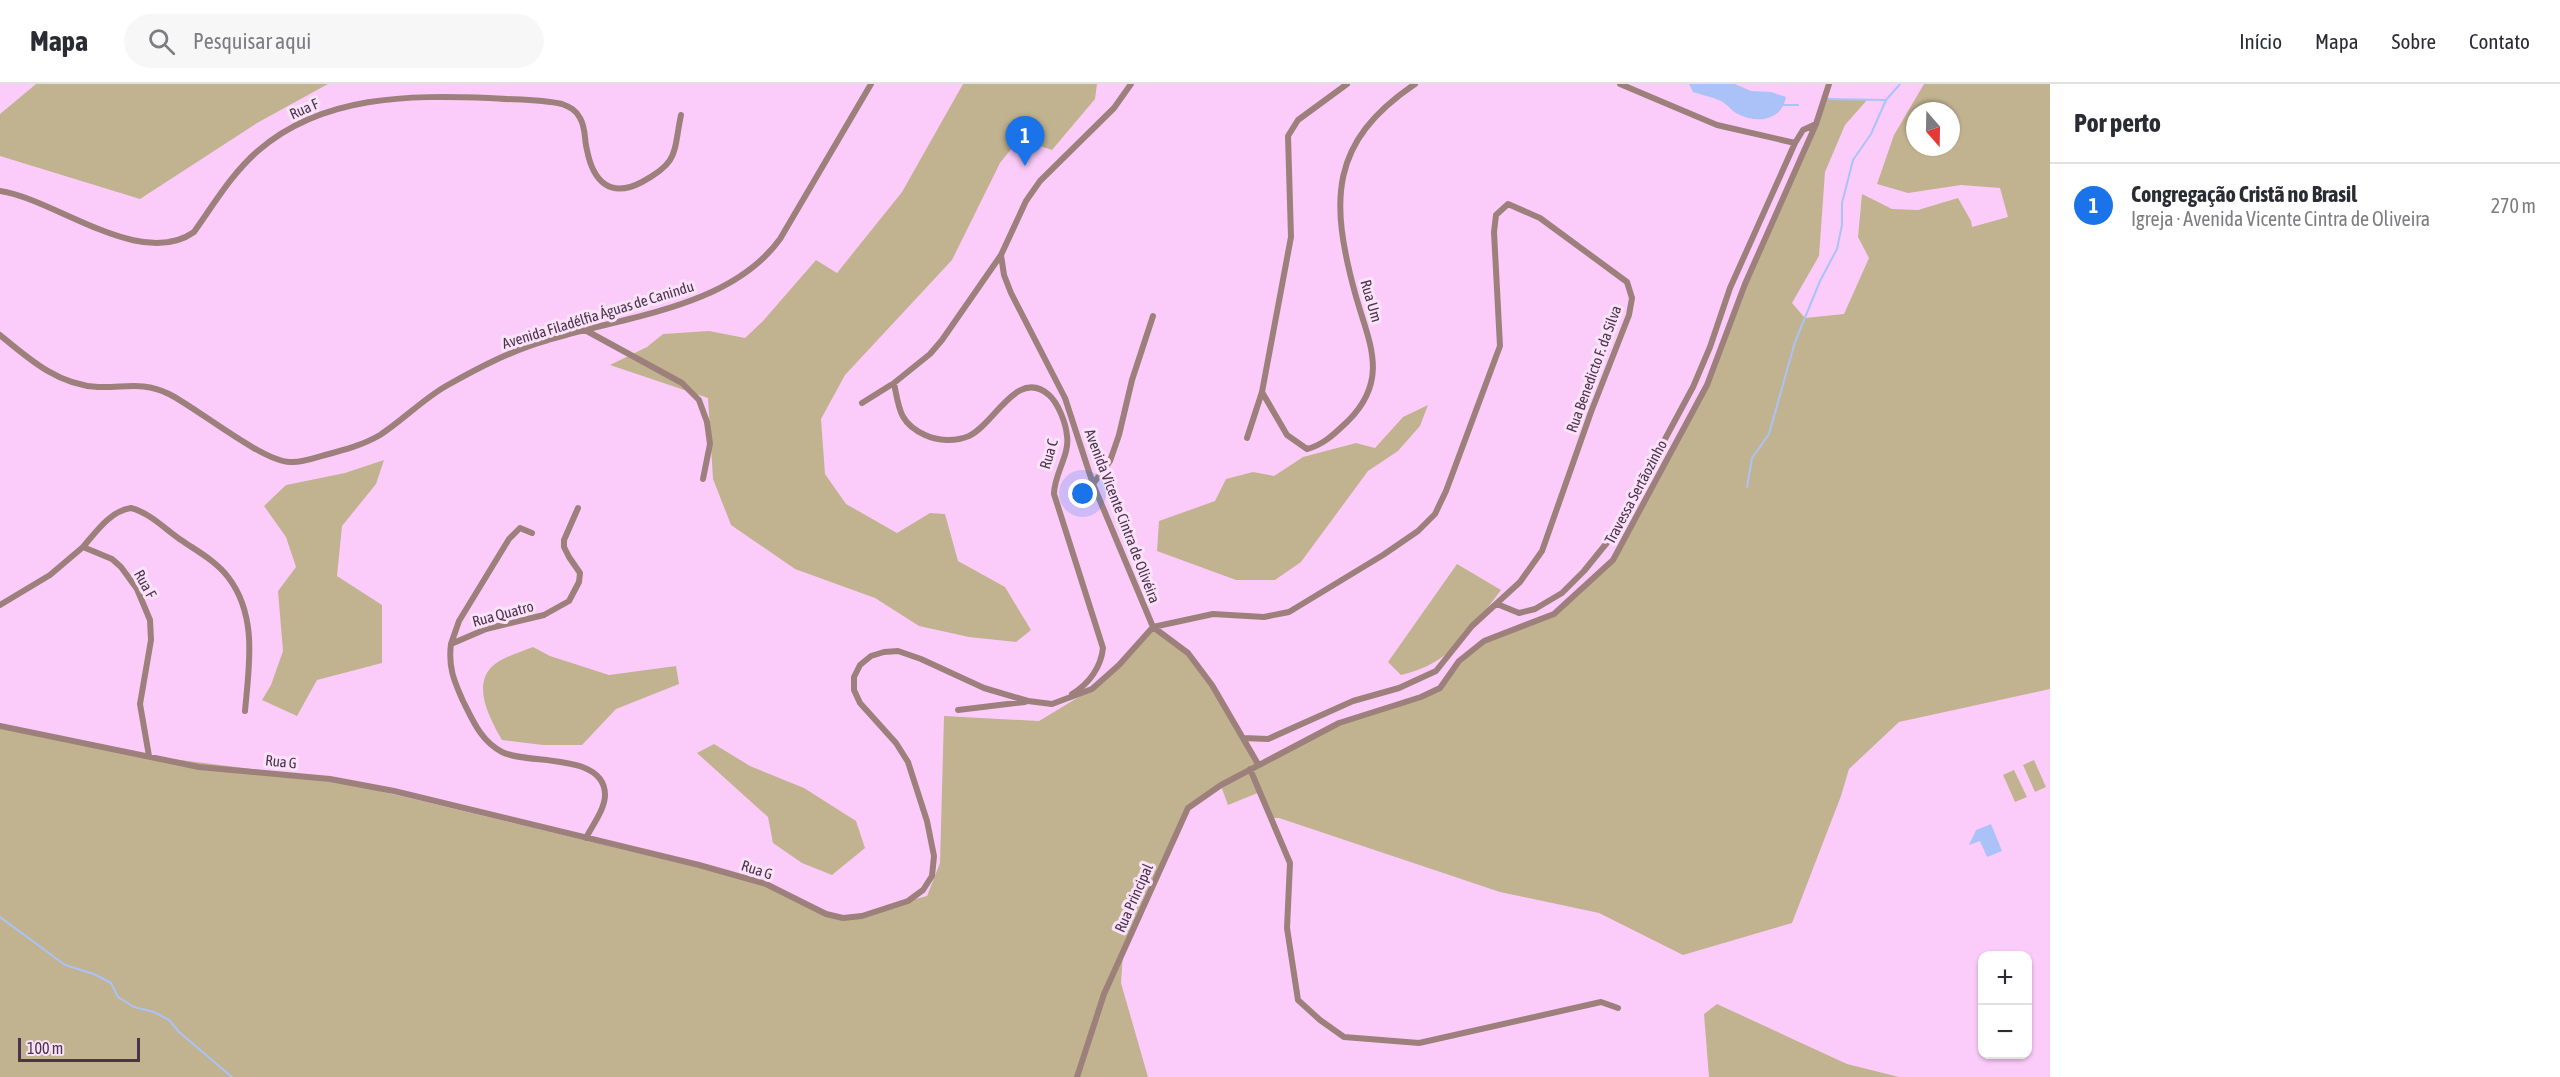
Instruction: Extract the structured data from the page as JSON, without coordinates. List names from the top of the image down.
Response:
{
  "streets": {
    "street": [
      "Rua F",
      "Rua Um",
      "Avenida Filadélfia Águas de Canindu",
      "Rua Benedicto F. da Silva",
      "Rua C",
      "Travessa Sertãozinho",
      "Avenida Vicente Cintra de Olivéira",
      "Rua Quatro",
      "Rua G",
      "Rua Principal"
    ]
  },
  "crossings": [
    ["Rua F", "Rua G"],
    ["Rua Benedicto F. da Silva", "Avenida Vicente Cintra de Olivéira"],
    ["Rua Benedicto F. da Silva", "Rua G"],
    ["Rua C", "Rua G"],
    ["Travessa Sertãozinho", "Avenida Vicente Cintra de Olivéira"],
    ["Travessa Sertãozinho", "Rua Principal"],
    ["Avenida Vicente Cintra de Olivéira", "Rua G"],
    ["Avenida Vicente Cintra de Olivéira", "Rua Principal"]
  ],
  "scale_bar": "100 m",
  "north": "bottom",
  "page": {
    "header": "Mapa",
    "search": "Pesquisar aqui",
    "nav": [
      "Início",
      "Mapa",
      "Sobre",
      "Contato"
    ],
    "heading": "Por perto",
    "pins": "1",
    "list": [
      {
        "mark": "1",
        "name": "Congregação Cristã no Brasil",
        "note": "Igreja · Avenida Vicente Cintra de Oliveira",
        "value": "270 m"
      }
    ],
    "map_buttons": ["+", "−"],
    "scale": "100 m"
  }
}
